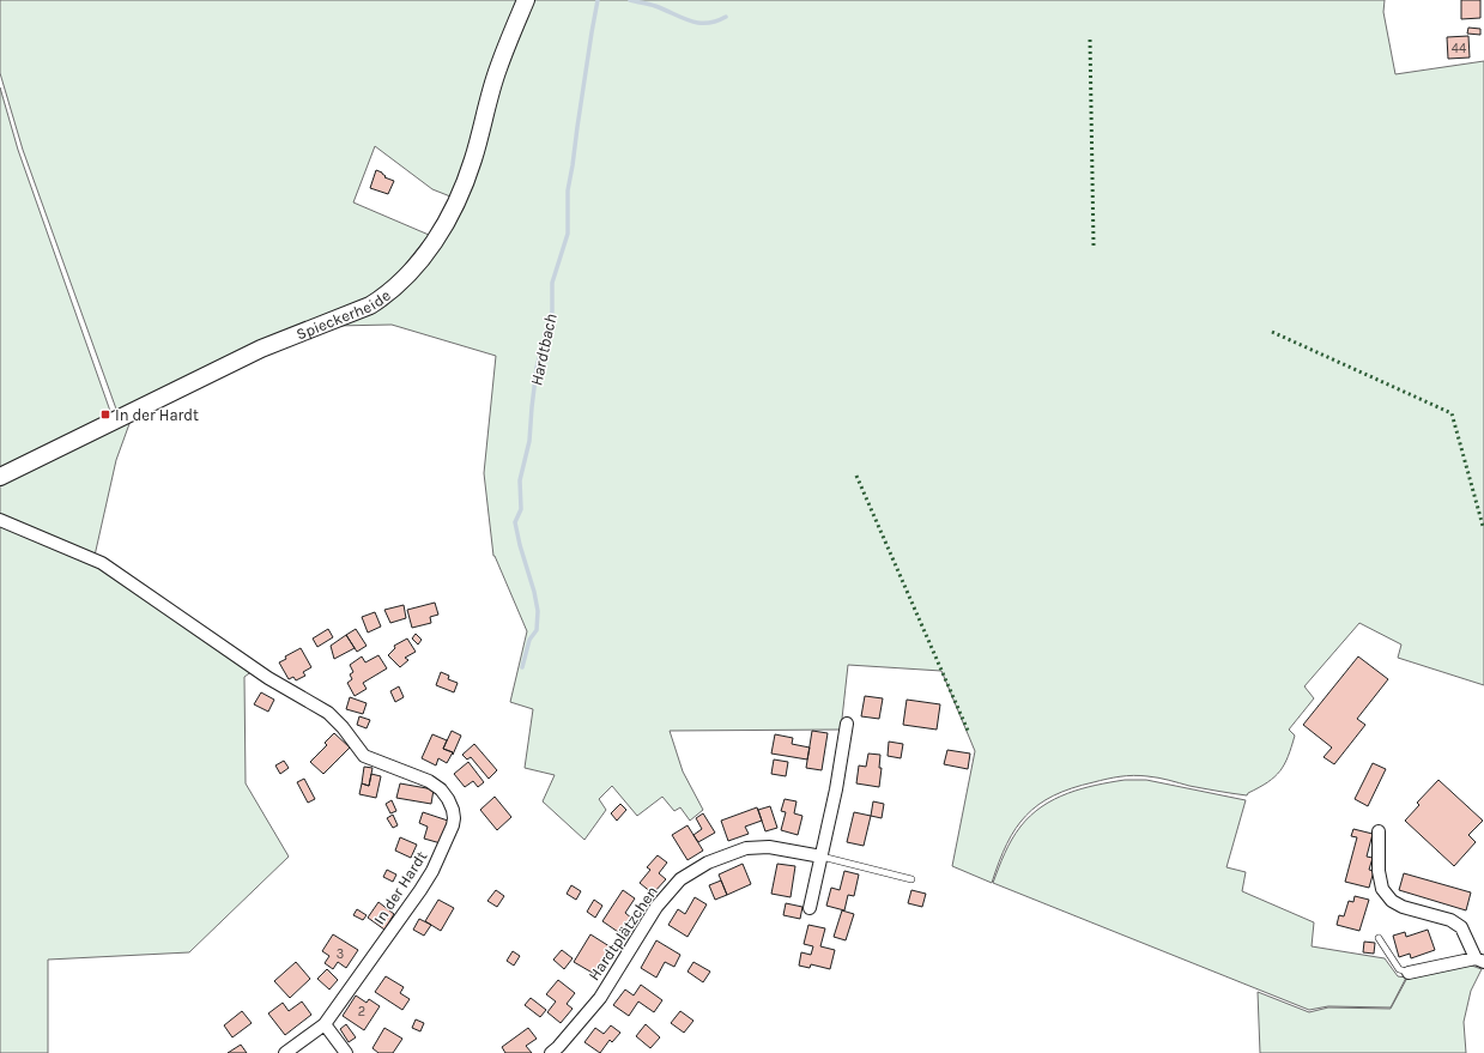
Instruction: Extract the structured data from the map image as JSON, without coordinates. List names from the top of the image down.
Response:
{
  "streets": {
    "main road": ["Spieckerheide"],
    "street": ["In der Hardt", "Hardtplätzchen"]
  },
  "water": ["Hardtbach"],
  "places": {
    "transit": ["In der Hardt"]
  },
  "house_numbers": ["44", "3", "2"]
}
